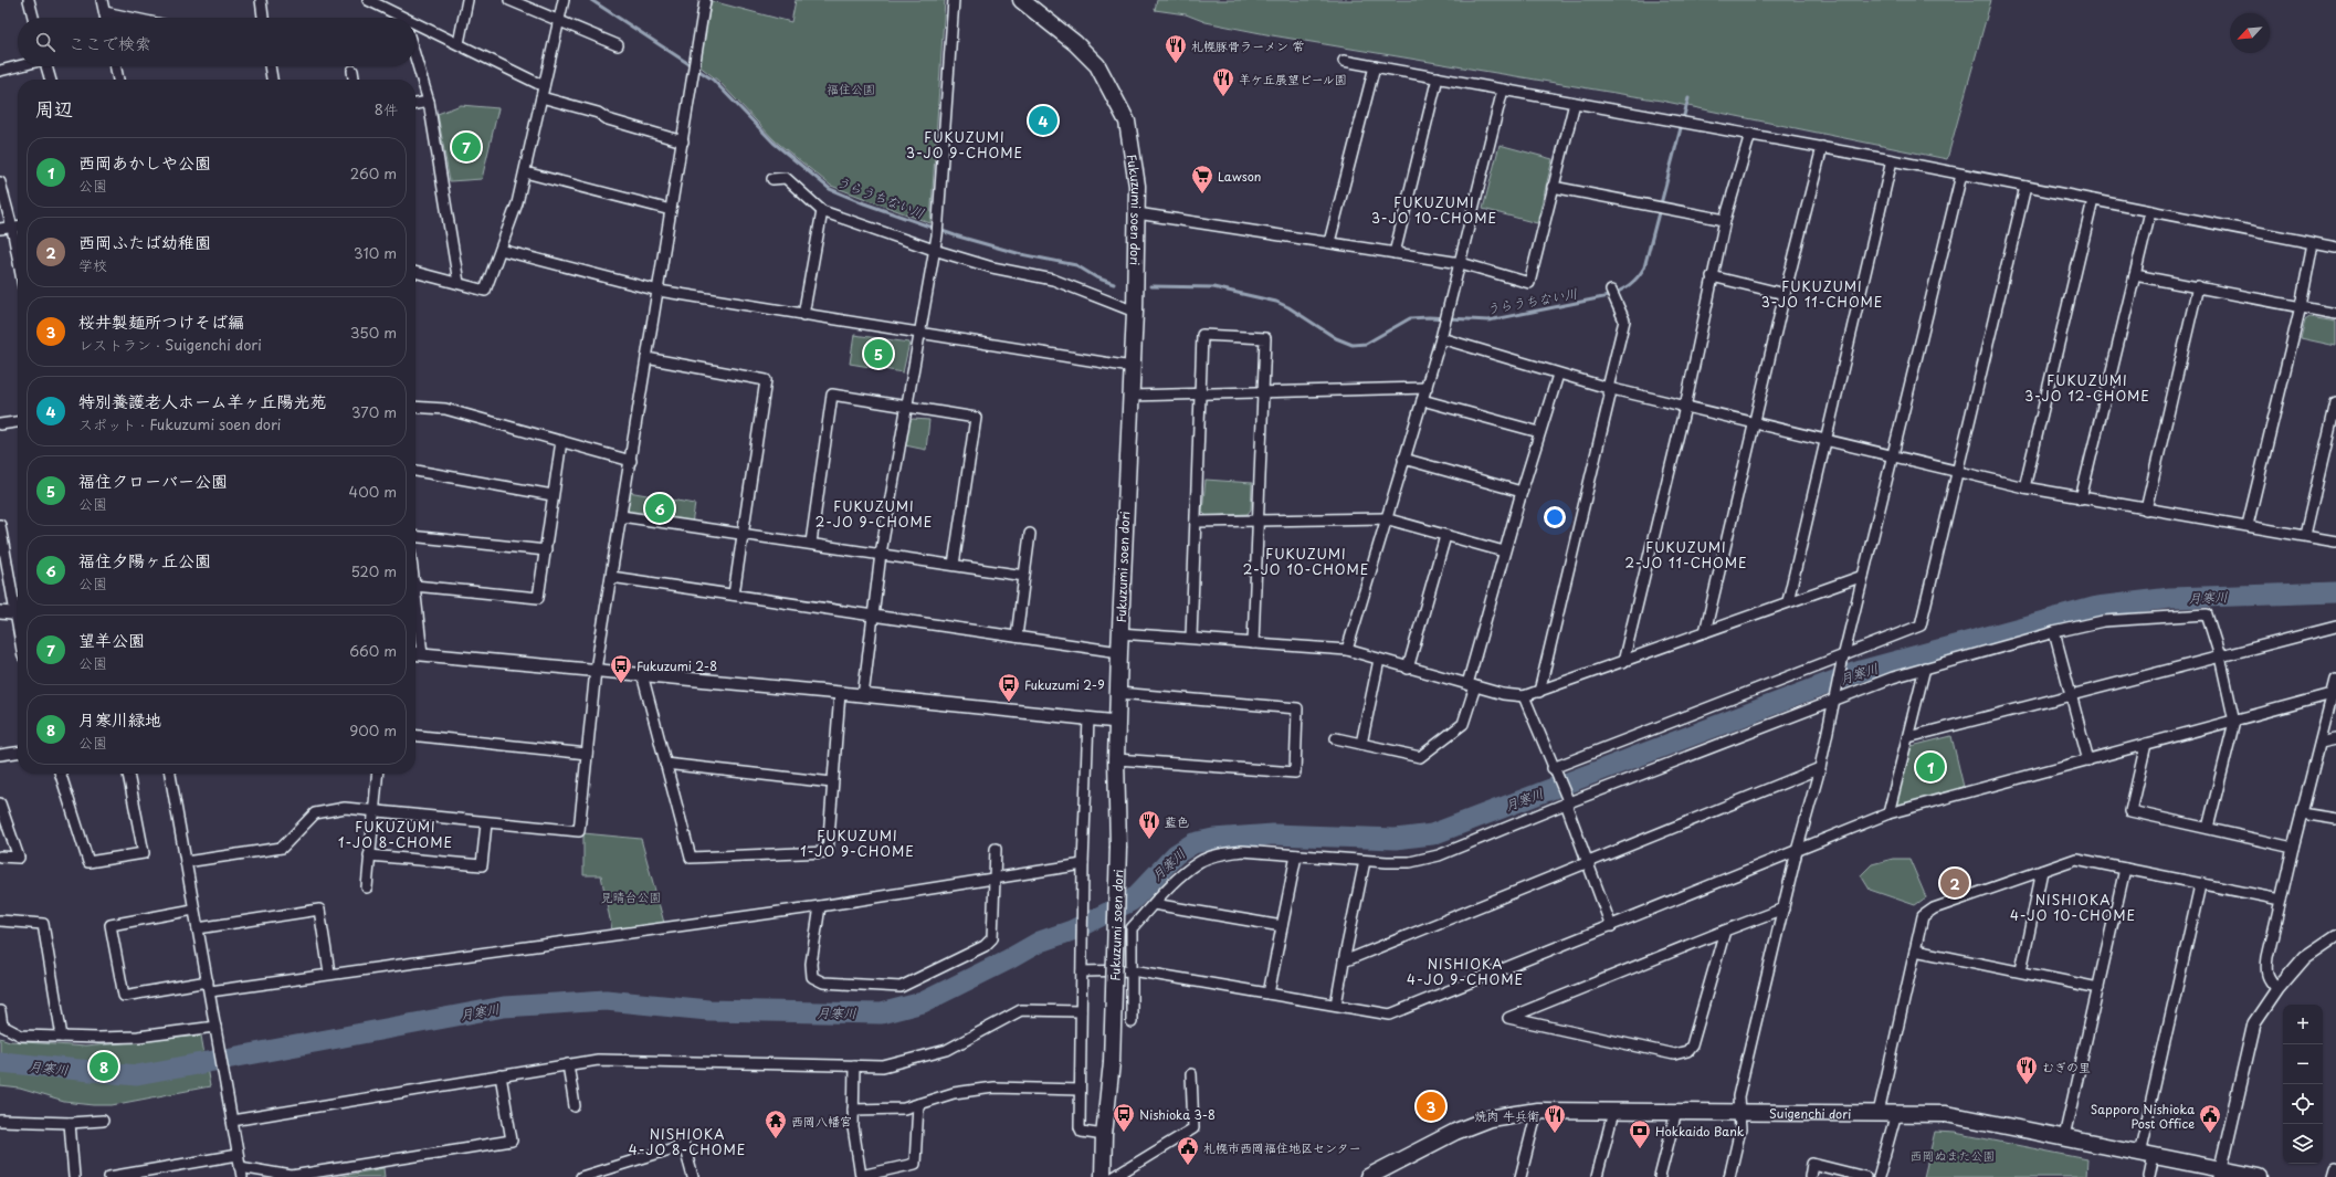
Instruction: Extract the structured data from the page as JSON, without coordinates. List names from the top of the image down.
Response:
{
  "streets": {
    "main road": ["Fukuzumi soen dori", "Suigenchi dori"]
  },
  "districts": [
    "FUKUZUMI 3-JO 9-CHOME",
    "FUKUZUMI 3-JO 10-CHOME",
    "FUKUZUMI 3-JO 11-CHOME",
    "FUKUZUMI 3-JO 12-CHOME",
    "FUKUZUMI 2-JO 9-CHOME",
    "FUKUZUMI 2-JO 11-CHOME",
    "FUKUZUMI 2-JO 10-CHOME",
    "FUKUZUMI 1-JO 8-CHOME",
    "FUKUZUMI 1-JO 9-CHOME",
    "NISHIOKA 4-JO 10-CHOME",
    "NISHIOKA 4-JO 9-CHOME",
    "NISHIOKA 4-JO 8-CHOME"
  ],
  "water": ["うらうちない川", "月寒川"],
  "parks": ["福住公園", "見晴台公園", "西岡ぬまた公園"],
  "places": {
    "restaurant": [
      "札幌豚骨ラーメン 常",
      "羊ケ丘展望ビール園",
      "藍色",
      "むぎの里",
      "焼肉 牛兵衛"
    ],
    "supermarket": ["Lawson"],
    "bus stop": ["Fukuzumi 2-8", "Fukuzumi 2-9", "Nishioka 3-8"],
    "public building": ["Sapporo Nishioka Post Office", "札幌市西岡福住地区センター"],
    "temple": ["西岡八幡宮"],
    "bank": ["Hokkaido Bank"]
  },
  "north": "bottom left",
  "page": {
    "search": "ここで検索",
    "heading": ["周辺", "8件"],
    "pins": [
      "4",
      "7",
      "5",
      "6",
      "1",
      "2",
      "8",
      "3"
    ],
    "list": [
      {
        "mark": "1",
        "name": "西岡あかしや公園",
        "note": "公園",
        "value": "260 m"
      },
      {
        "mark": "2",
        "name": "西岡ふたば幼稚園",
        "note": "学校",
        "value": "310 m"
      },
      {
        "mark": "3",
        "name": "桜井製麺所つけそば編",
        "note": "レストラン · Suigenchi dori",
        "value": "350 m"
      },
      {
        "mark": "4",
        "name": "特別養護老人ホーム羊ヶ丘陽光苑",
        "note": "スポット · Fukuzumi soen dori",
        "value": "370 m"
      },
      {
        "mark": "5",
        "name": "福住クローバー公園",
        "note": "公園",
        "value": "400 m"
      },
      {
        "mark": "6",
        "name": "福住夕陽ヶ丘公園",
        "note": "公園",
        "value": "520 m"
      },
      {
        "mark": "7",
        "name": "望羊公園",
        "note": "公園",
        "value": "660 m"
      },
      {
        "mark": "8",
        "name": "月寒川緑地",
        "note": "公園",
        "value": "900 m"
      }
    ],
    "map_buttons": ["+", "−"]
  }
}
